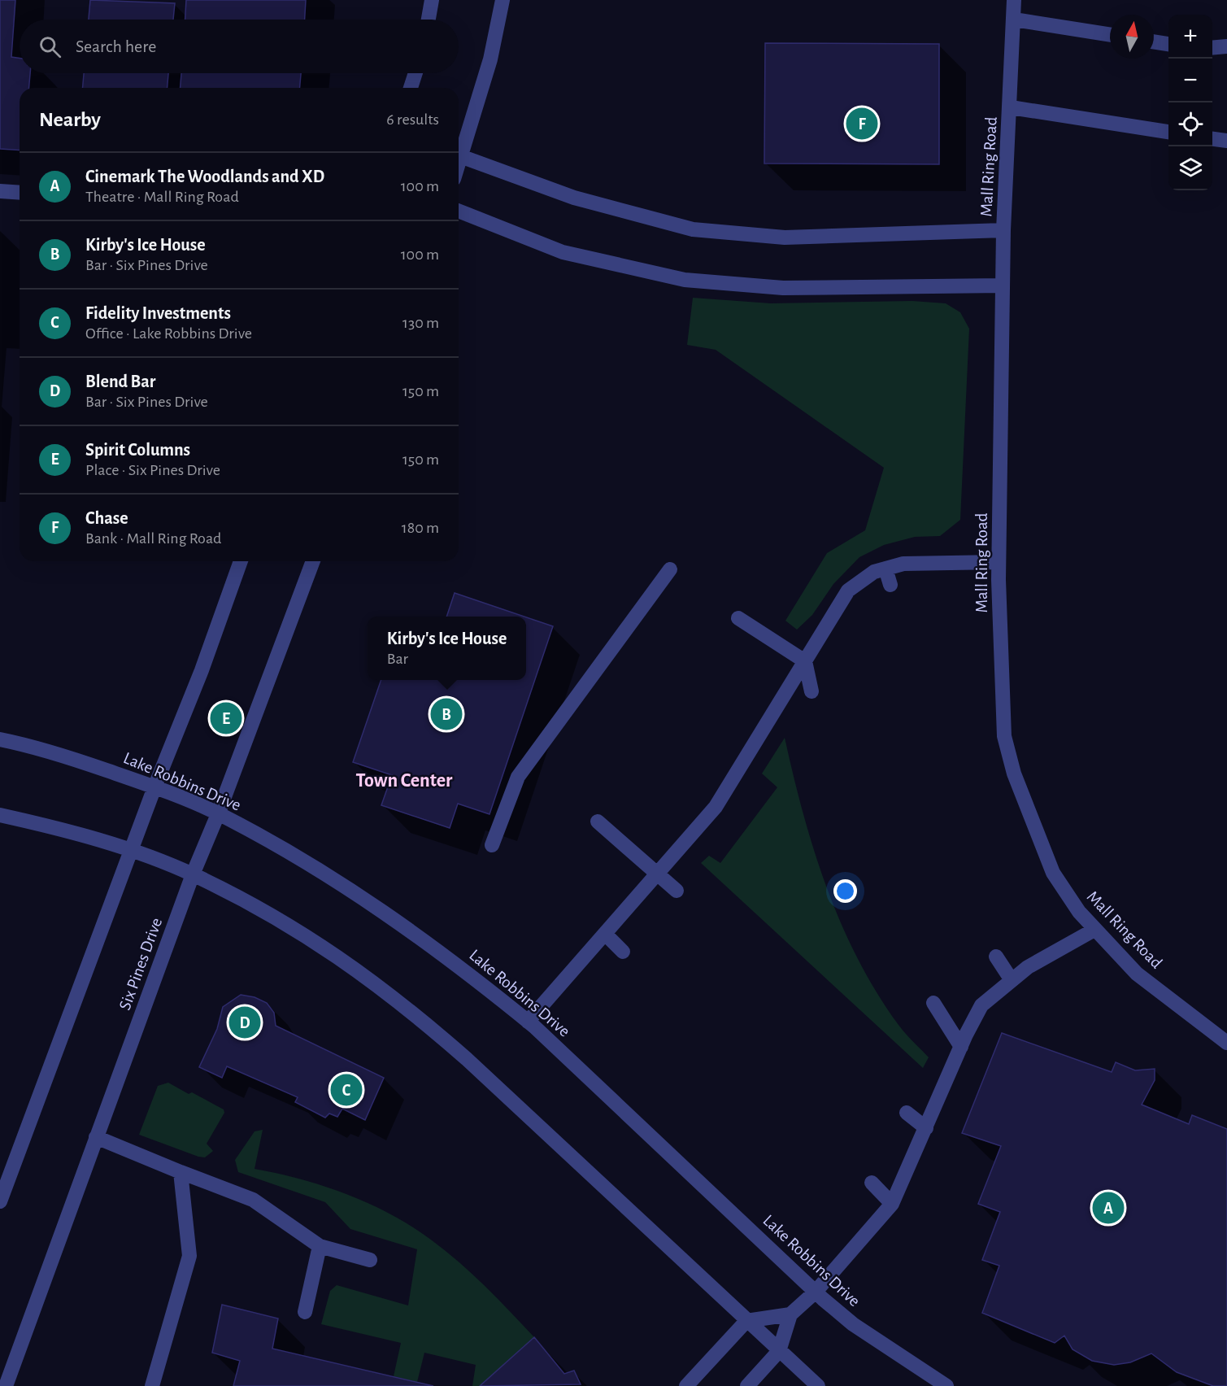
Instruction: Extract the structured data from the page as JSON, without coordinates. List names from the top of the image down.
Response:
{
  "streets": {
    "street": ["Mall Ring Road", "Lake Robbins Drive", "Six Pines Drive"]
  },
  "crossings": [
    ["Lake Robbins Drive", "Six Pines Drive"]
  ],
  "districts": ["Town Center"],
  "north": "top",
  "page": {
    "map_buttons": ["+", "−"],
    "search": "Search here",
    "heading": ["Nearby", "6 results"],
    "pins": [
      "F",
      "B",
      "E",
      "D",
      "C",
      "A"
    ],
    "list": [
      {
        "mark": "A",
        "name": "Cinemark The Woodlands and XD",
        "note": "Theatre · Mall Ring Road",
        "value": "100 m"
      },
      {
        "mark": "B",
        "name": "Kirby's Ice House",
        "note": "Bar · Six Pines Drive",
        "value": "100 m"
      },
      {
        "mark": "C",
        "name": "Fidelity Investments",
        "note": "Office · Lake Robbins Drive",
        "value": "130 m"
      },
      {
        "mark": "D",
        "name": "Blend Bar",
        "note": "Bar · Six Pines Drive",
        "value": "150 m"
      },
      {
        "mark": "E",
        "name": "Spirit Columns",
        "note": "Place · Six Pines Drive",
        "value": "150 m"
      },
      {
        "mark": "F",
        "name": "Chase",
        "note": "Bank · Mall Ring Road",
        "value": "180 m"
      }
    ],
    "popup": ["Kirby's Ice House", "Bar"]
  }
}
